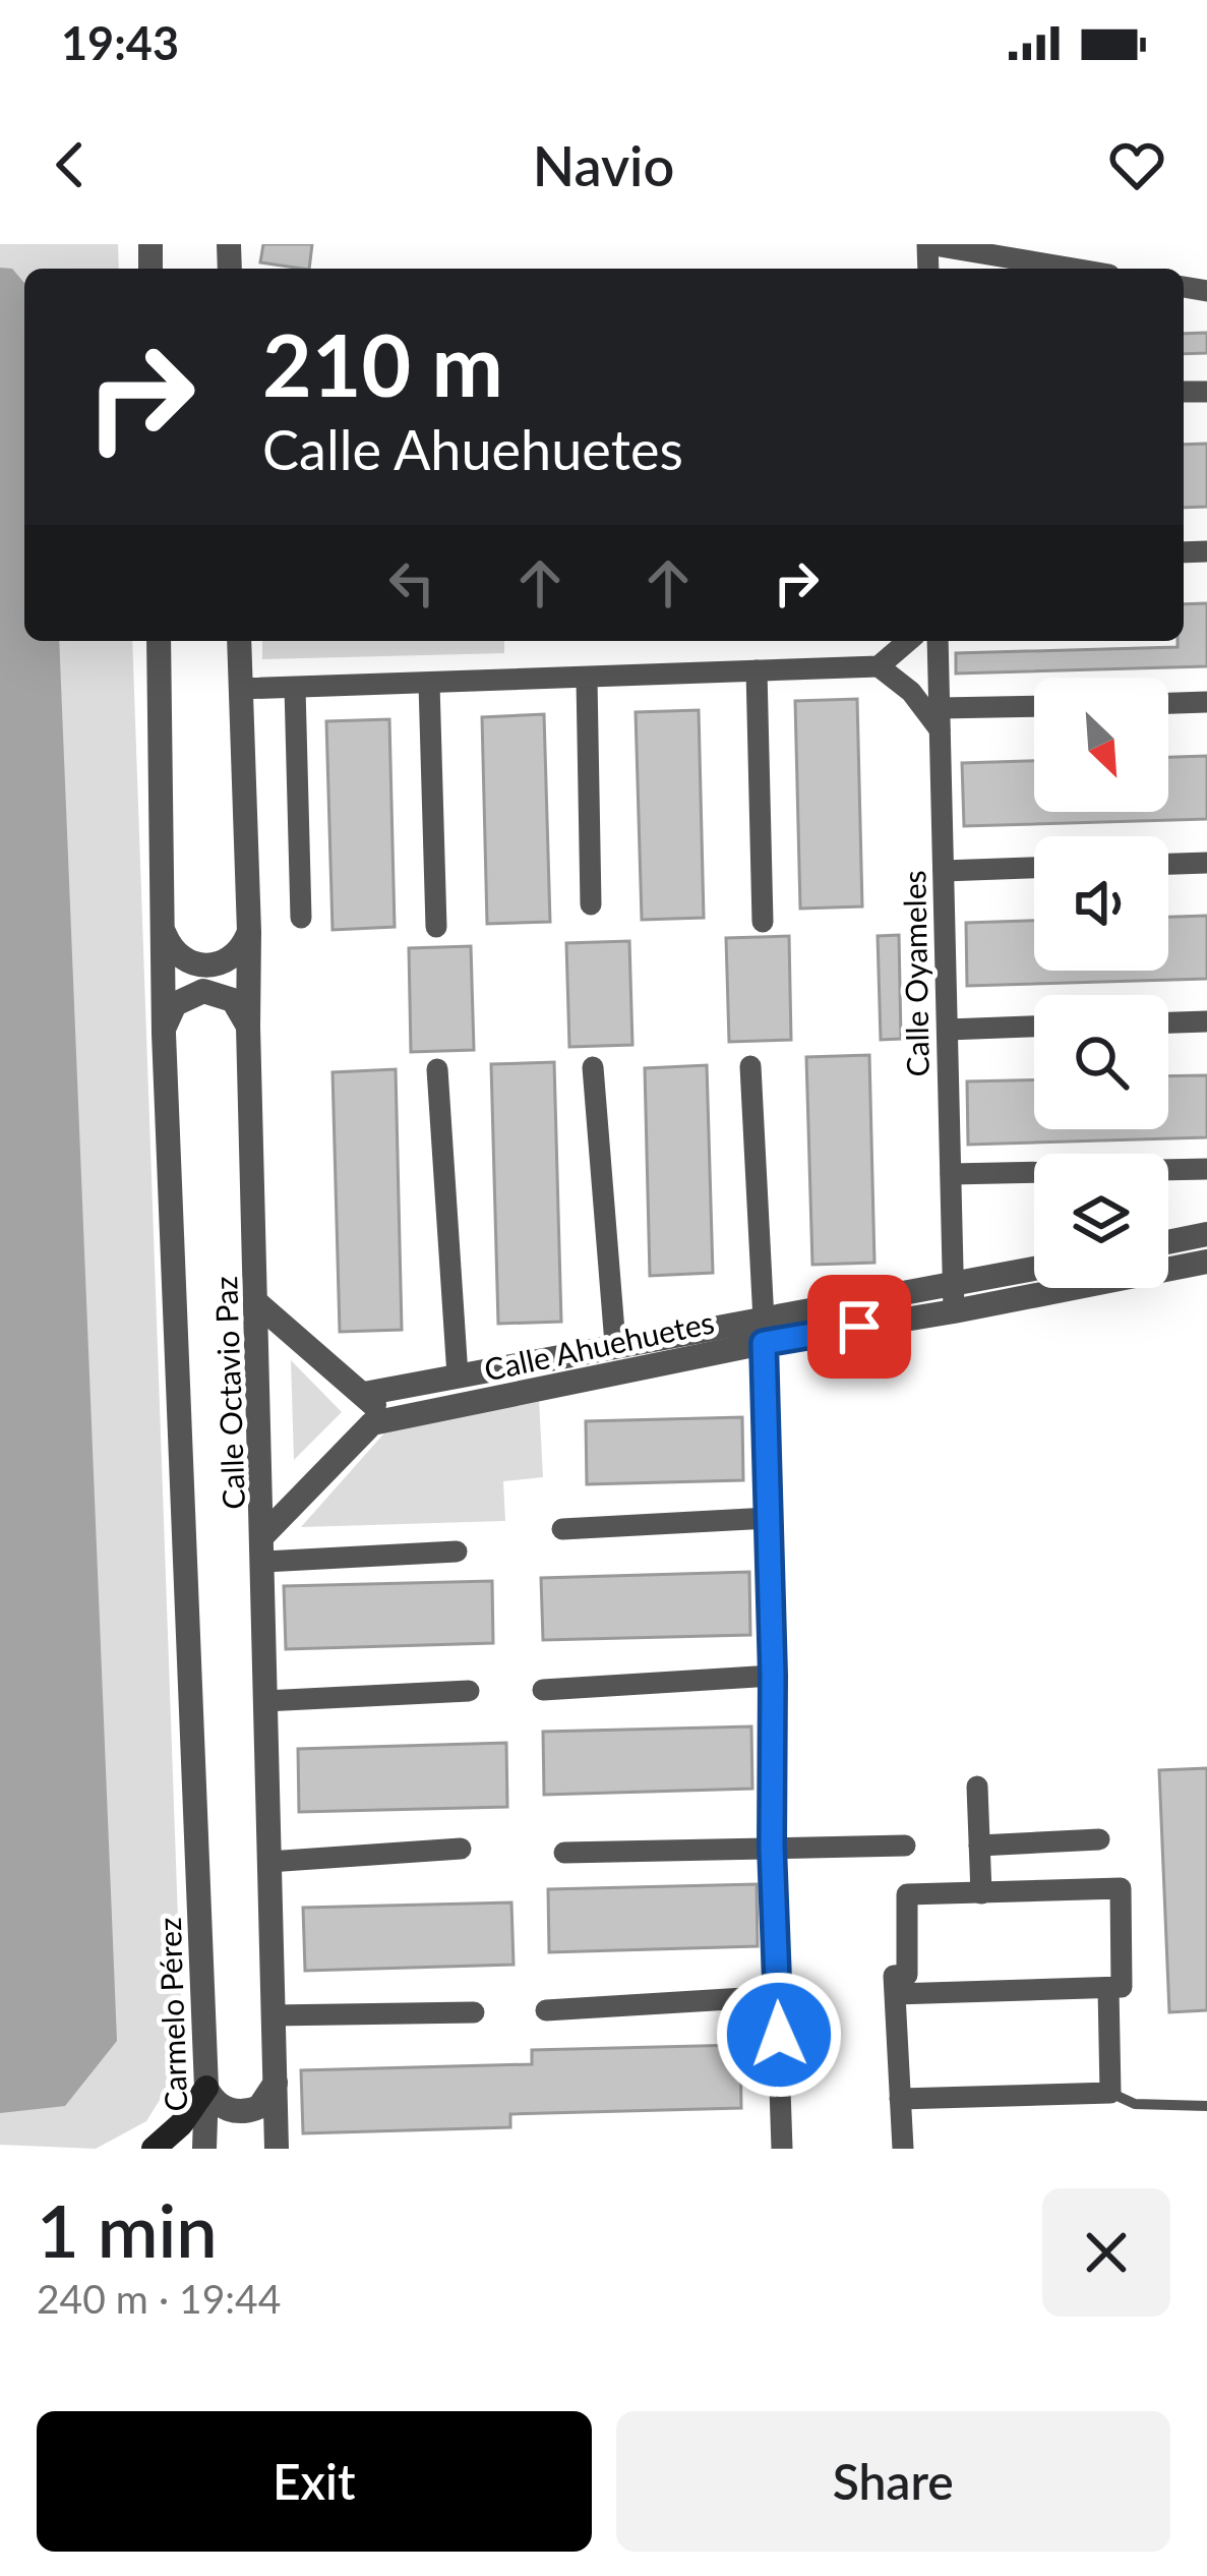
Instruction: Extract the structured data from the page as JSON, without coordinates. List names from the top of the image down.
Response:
{
  "streets": {
    "street": [
      "Calle Oyameles",
      "Calle Ahuehuetes",
      "Calle Octavio Paz",
      "Carmelo Pérez"
    ]
  },
  "crossings": [
    ["Calle Oyameles", "Calle Ahuehuetes"],
    ["Calle Octavio Paz", "Carmelo Pérez"]
  ],
  "north": "bottom right",
  "page": {
    "status": "19:43",
    "header": "Navio",
    "turn": ["210 m", "Calle Ahuehuetes"],
    "heading": ["1 min", "240 m · 19:44"],
    "buttons": ["Exit", "Share"]
  }
}
